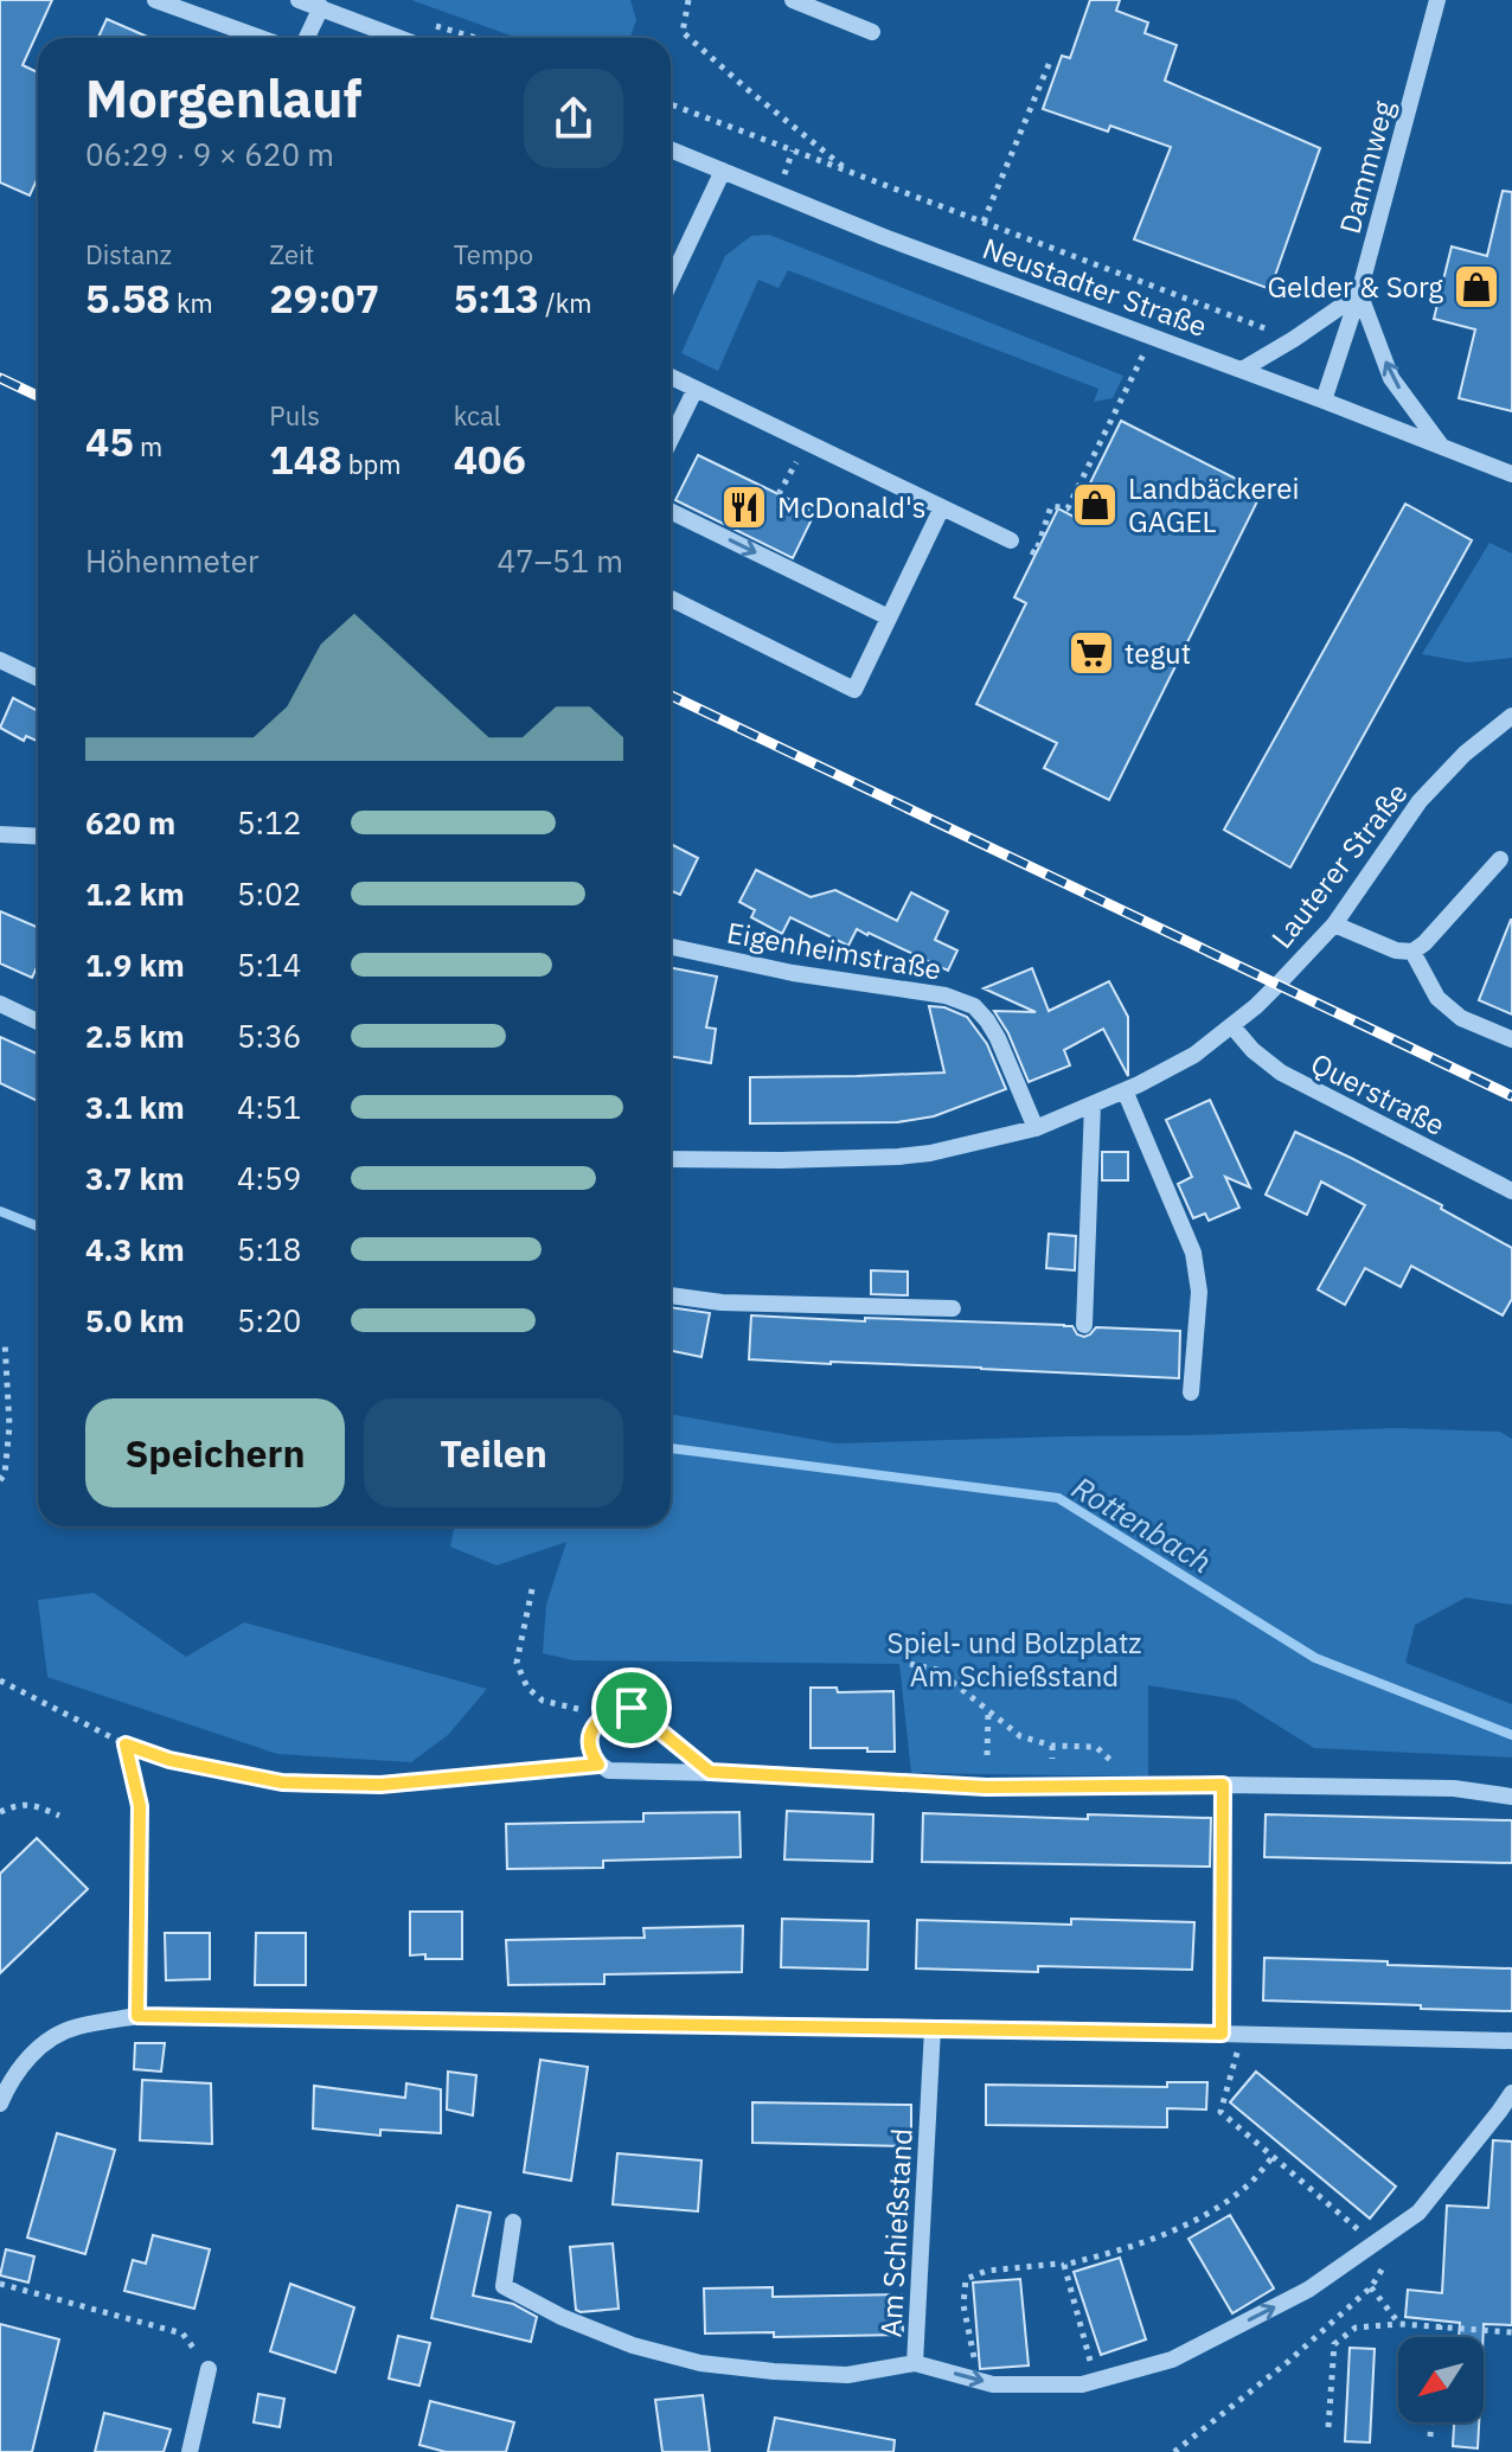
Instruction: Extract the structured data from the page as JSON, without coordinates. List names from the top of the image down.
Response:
{
  "streets": {
    "street": [
      "Dammweg",
      "Neustadter Straße",
      "Lauterer Straße",
      "Eigenheimstraße",
      "Querstraße",
      "Am Schießstand"
    ]
  },
  "crossings": [
    ["Dammweg", "Neustadter Straße"],
    ["Lauterer Straße", "Eigenheimstraße"],
    ["Lauterer Straße", "Querstraße"]
  ],
  "water": ["Rottenbach"],
  "parks": ["Spiel- und Bolzplatz Am Schießstand"],
  "places": {
    "shop": ["Gelder & Sorg", "Landbäckerei GAGEL"],
    "restaurant": ["McDonald's"],
    "supermarket": ["tegut"]
  },
  "north": "bottom left",
  "page": {
    "heading": ["Morgenlauf", "06:29 · 9 × 620 m"],
    "stats": [
      ["Distanz", "5.58 km"],
      ["Zeit", "29:07"],
      ["Tempo", "5:13 /km"],
      ["45 m"],
      ["Puls", "148 bpm"],
      ["kcal", "406"]
    ],
    "chart": ["Höhenmeter", "47–51 m"],
    "list": [
      {
        "name": "620 m",
        "note": "5:12"
      },
      {
        "name": "1.2 km",
        "note": "5:02"
      },
      {
        "name": "1.9 km",
        "note": "5:14"
      },
      {
        "name": "2.5 km",
        "note": "5:36"
      },
      {
        "name": "3.1 km",
        "note": "4:51"
      },
      {
        "name": "3.7 km",
        "note": "4:59"
      },
      {
        "name": "4.3 km",
        "note": "5:18"
      },
      {
        "name": "5.0 km",
        "note": "5:20"
      }
    ],
    "buttons": ["Speichern", "Teilen"]
  }
}
